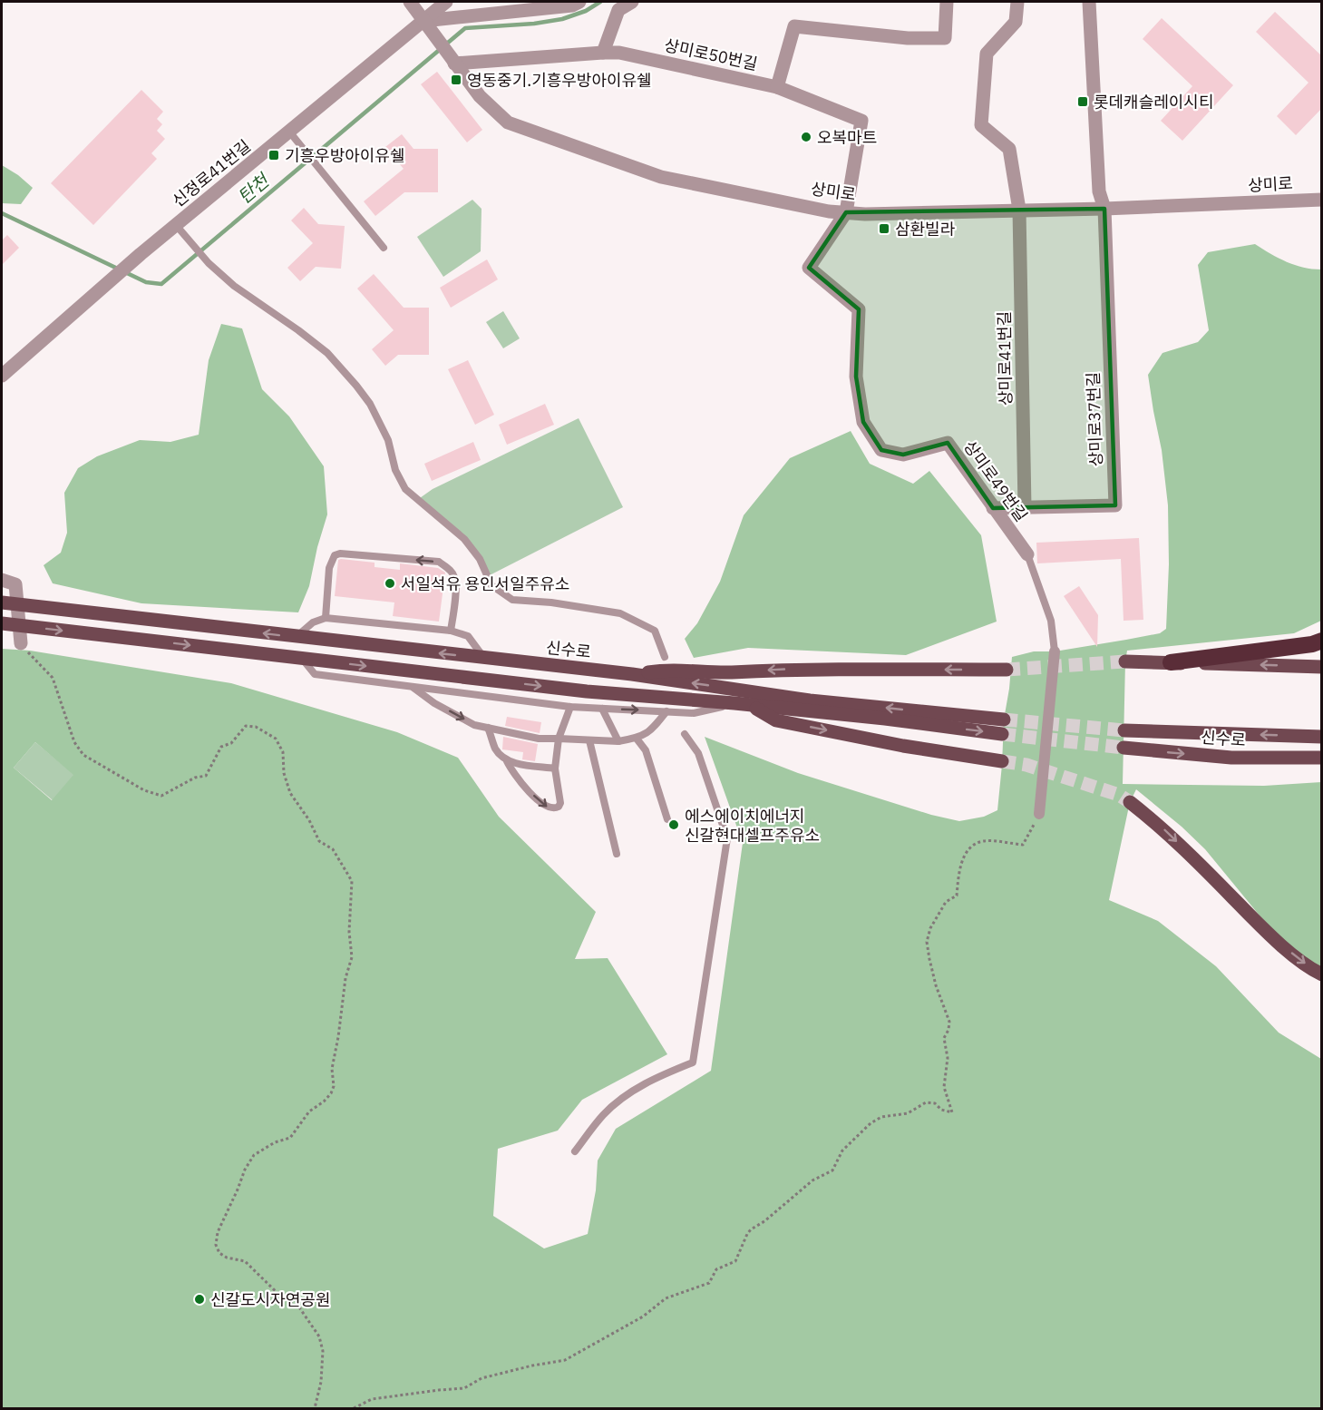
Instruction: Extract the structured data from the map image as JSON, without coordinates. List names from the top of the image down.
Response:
{
  "streets": {
    "main road": ["신수로"],
    "street": [
      "상미로50번길",
      "신정로41번길",
      "상미로",
      "상미로41번길",
      "상미로37번길",
      "상미로49번길"
    ]
  },
  "crossings": [
    ["상미로50번길", "상미로"],
    ["상미로50번길", "상미로49번길"],
    ["신정로41번길", "상미로"],
    ["상미로", "상미로41번길"],
    ["상미로", "상미로37번길"],
    ["상미로", "상미로49번길"],
    ["상미로41번길", "상미로37번길"],
    ["상미로37번길", "상미로49번길"]
  ],
  "water": ["탄천"],
  "places": {
    "transit": [
      "영동중기.기흥우방아이유쉘",
      "롯데캐슬레이시티",
      "기흥우방아이유쉘",
      "삼환빌라"
    ],
    "other": [
      "오복마트",
      "서일석유 용인서일주유소",
      "에스에이치에너지 신갈현대셀프주유소",
      "신갈도시자연공원"
    ]
  }
}
